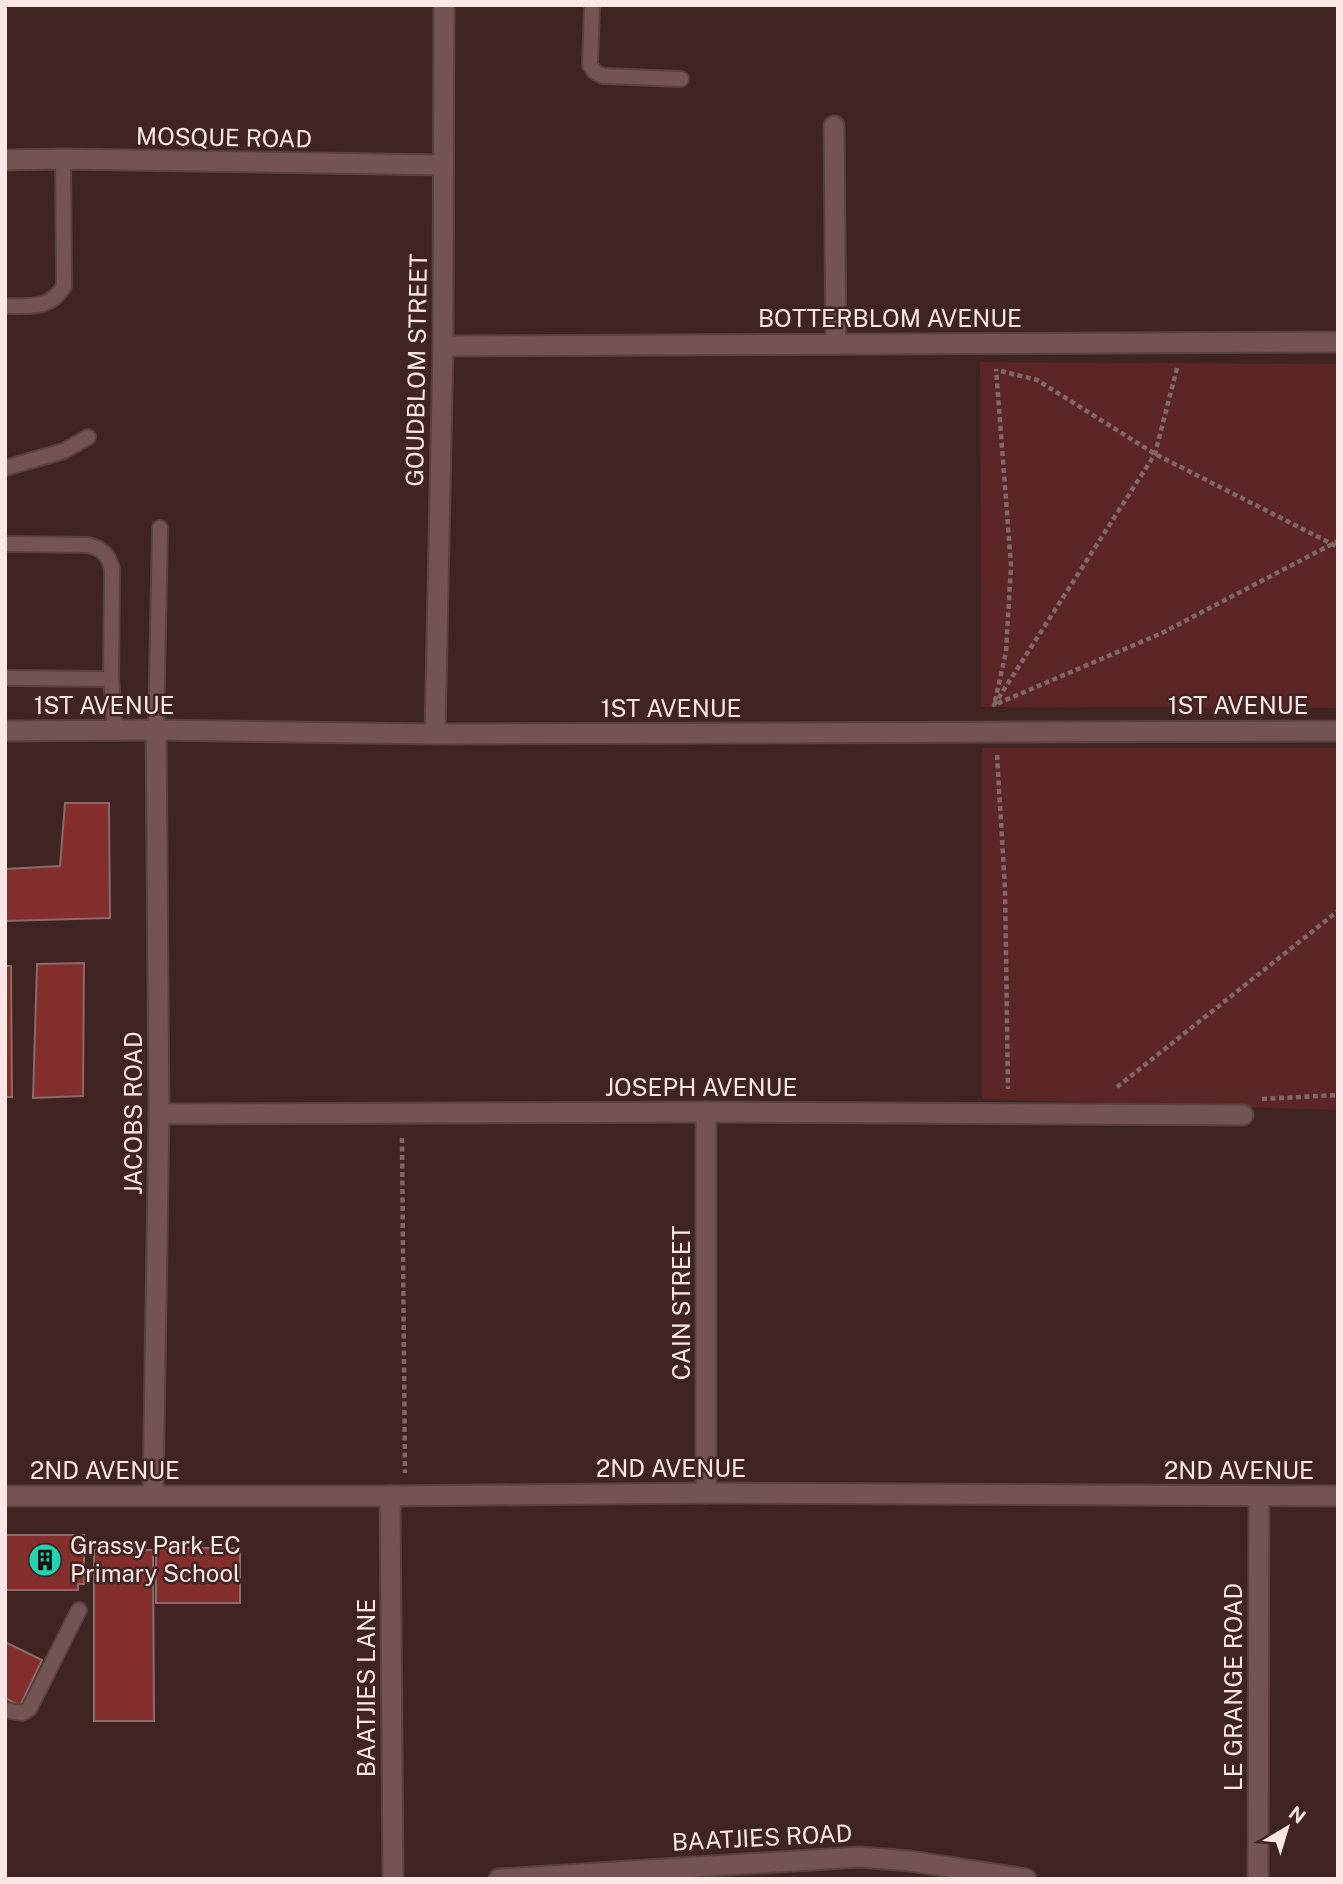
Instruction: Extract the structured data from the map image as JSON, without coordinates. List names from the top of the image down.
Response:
{
  "streets": {
    "street": [
      "MOSQUE ROAD",
      "BOTTERBLOM AVENUE",
      "GOUDBLOM STREET",
      "1ST AVENUE",
      "JOSEPH AVENUE",
      "JACOBS ROAD",
      "CAIN STREET",
      "2ND AVENUE",
      "LE GRANGE ROAD",
      "BAATJIES LANE",
      "BAATJIES ROAD"
    ]
  },
  "crossings": [
    ["MOSQUE ROAD", "GOUDBLOM STREET"],
    ["BOTTERBLOM AVENUE", "GOUDBLOM STREET"],
    ["GOUDBLOM STREET", "1ST AVENUE"],
    ["1ST AVENUE", "JACOBS ROAD"],
    ["JOSEPH AVENUE", "JACOBS ROAD"],
    ["JOSEPH AVENUE", "CAIN STREET"],
    ["JACOBS ROAD", "2ND AVENUE"],
    ["CAIN STREET", "2ND AVENUE"],
    ["2ND AVENUE", "LE GRANGE ROAD"],
    ["2ND AVENUE", "BAATJIES LANE"]
  ],
  "places": {
    "building": ["Grassy Park EC Primary School"]
  },
  "north": "top right"
}
